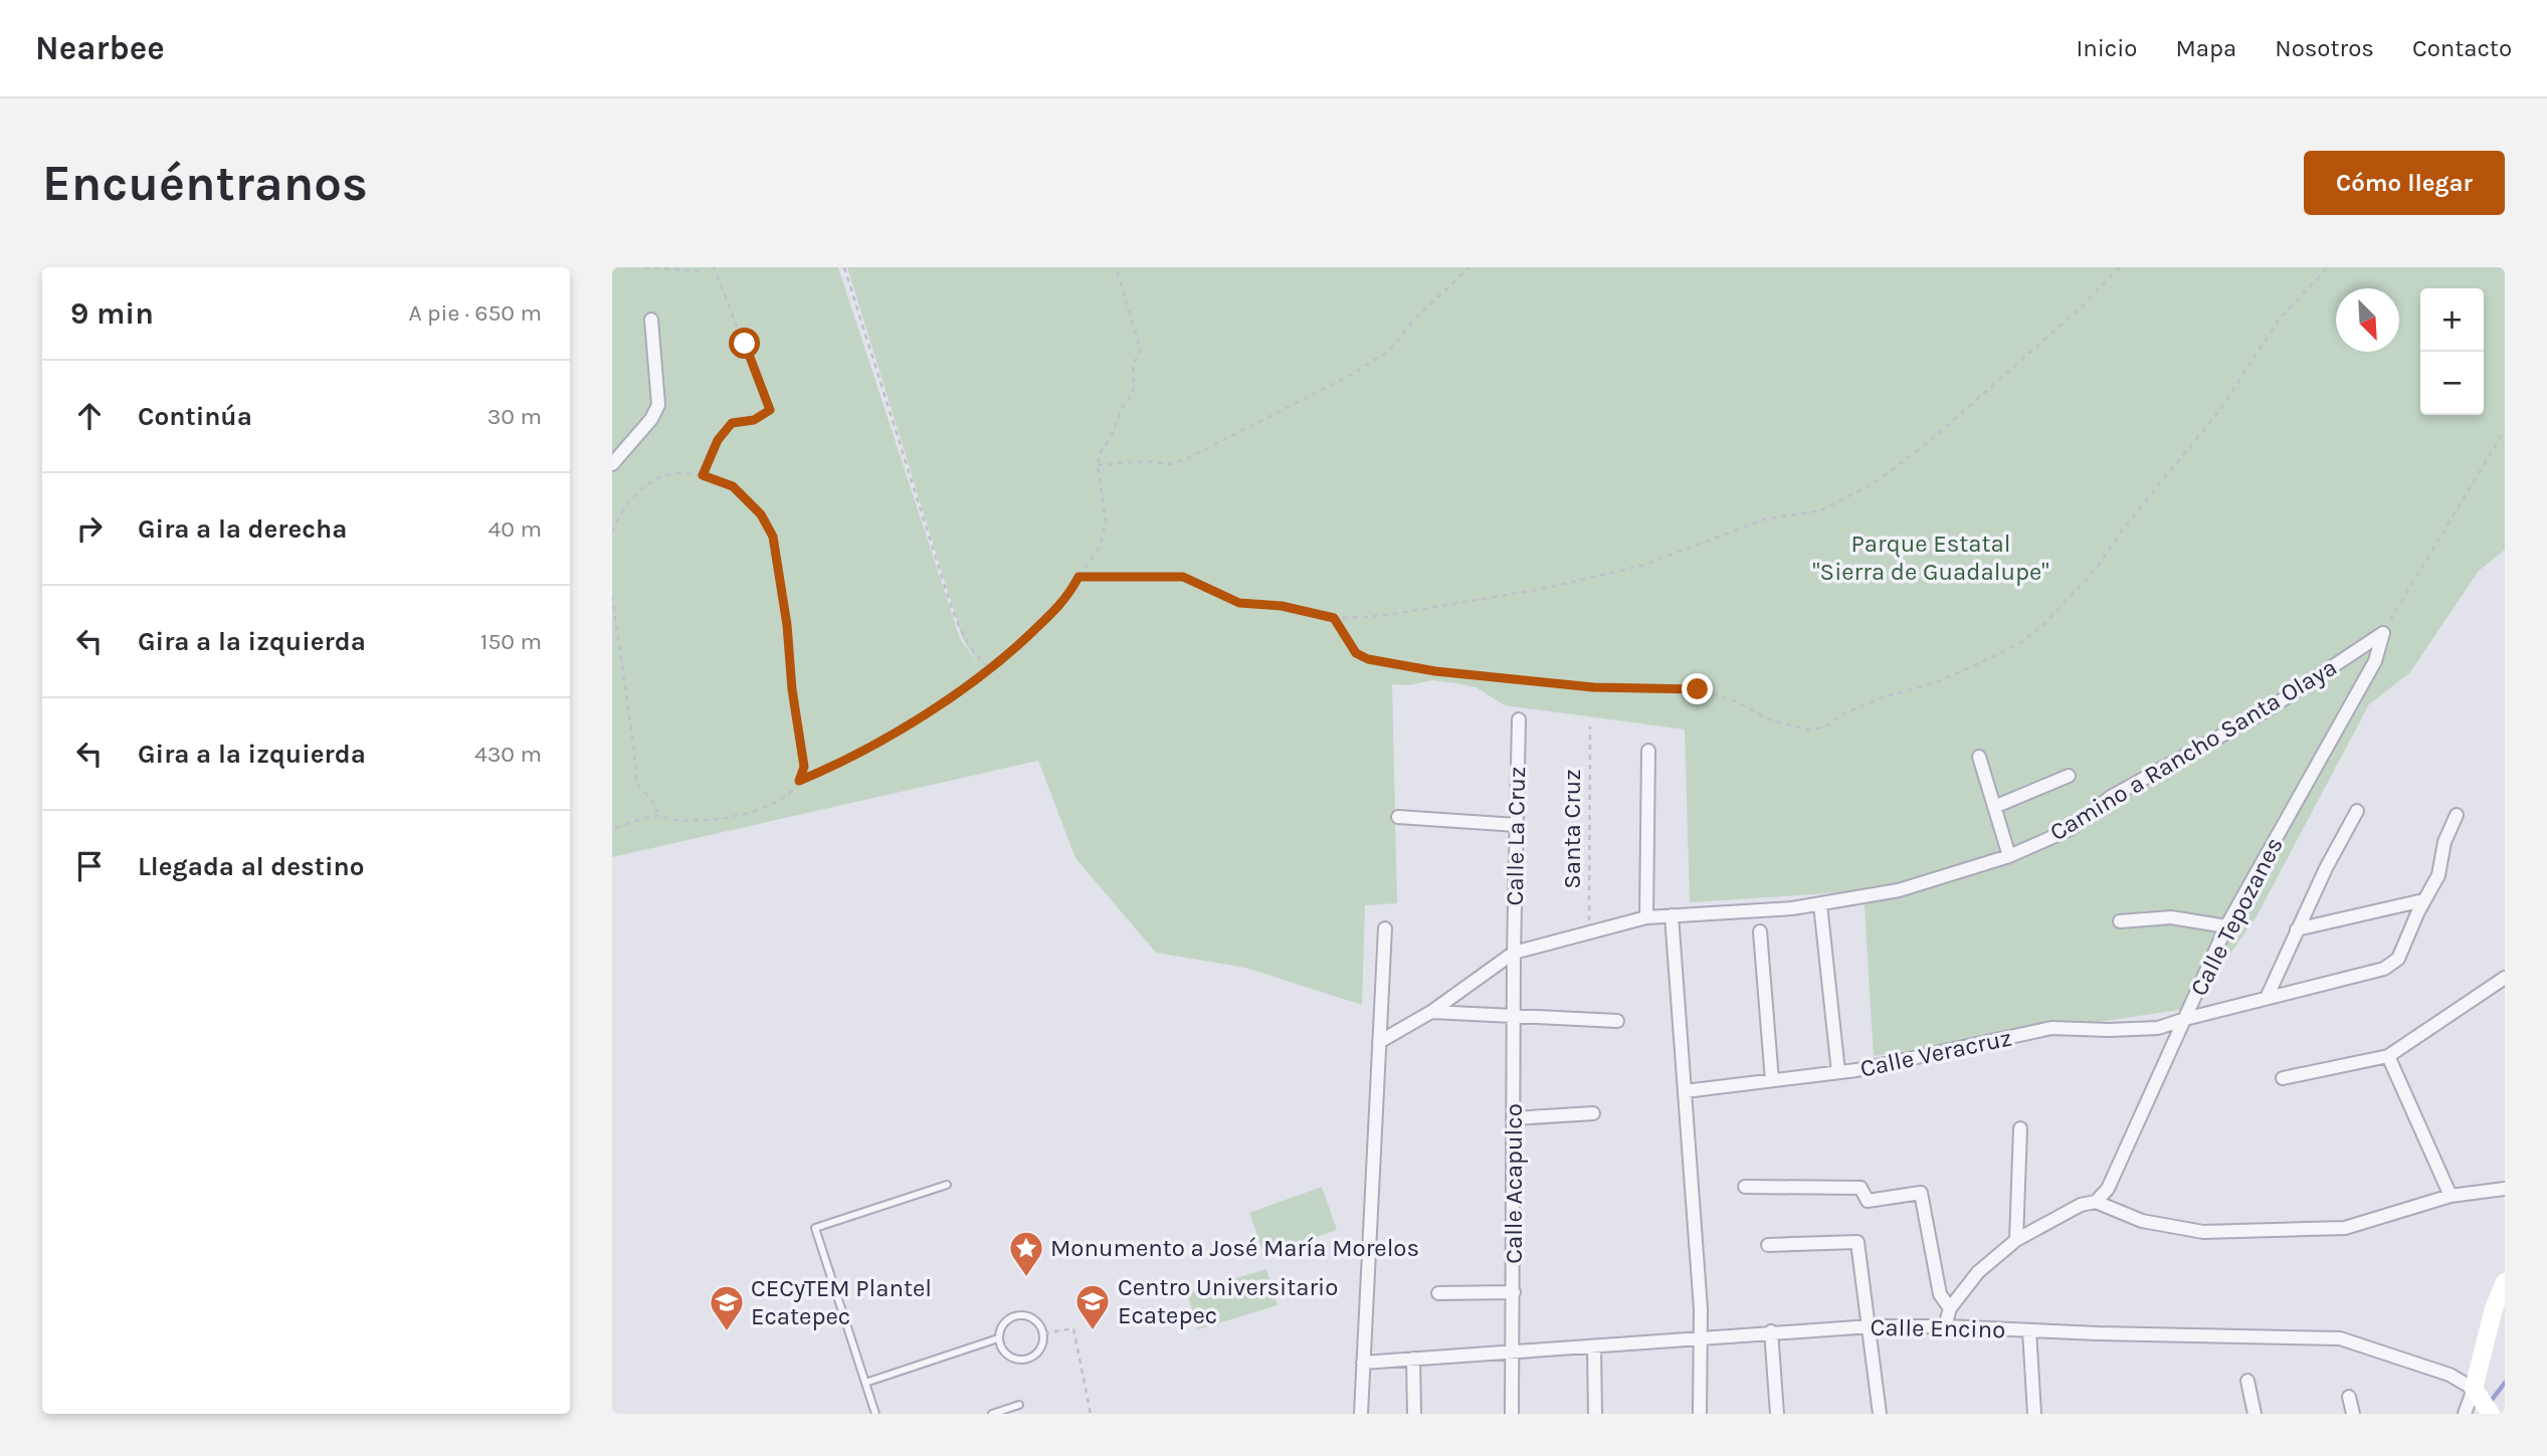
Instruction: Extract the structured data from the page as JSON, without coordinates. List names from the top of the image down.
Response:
{
  "streets": {
    "main road": ["Calle Encino"],
    "street": [
      "Camino a Rancho Santa Olaya",
      "Calle La Cruz",
      "Calle Tepozanes",
      "Calle Veracruz",
      "Calle Acapulco"
    ],
    "path": ["Santa Cruz"]
  },
  "crossings": [
    ["Camino a Rancho Santa Olaya", "Santa Cruz"],
    ["Camino a Rancho Santa Olaya", "Calle La Cruz"],
    ["Camino a Rancho Santa Olaya", "Calle Tepozanes"],
    ["Camino a Rancho Santa Olaya", "Calle Acapulco"],
    ["Calle La Cruz", "Calle Acapulco"],
    ["Calle Tepozanes", "Calle Veracruz"],
    ["Calle Acapulco", "Calle Encino"]
  ],
  "parks": ["Parque Estatal \"Sierra de Guadalupe\""],
  "places": {
    "place": ["Monumento a José María Morelos"],
    "school or university": ["Centro Universitario Ecatepec", "CECyTEM Plantel Ecatepec"]
  },
  "north": "bottom right",
  "page": {
    "header": "Nearbee",
    "nav": [
      "Inicio",
      "Mapa",
      "Nosotros",
      "Contacto"
    ],
    "buttons": "Cómo llegar",
    "title": "Encuéntranos",
    "heading": ["9 min", "A pie · 650 m"],
    "map_buttons": ["+", "−"],
    "list": [
      ["Continúa", "30 m"],
      ["Gira a la derecha", "40 m"],
      ["Gira a la izquierda", "150 m"],
      ["Gira a la izquierda", "430 m"],
      "Llegada al destino"
    ]
  }
}
